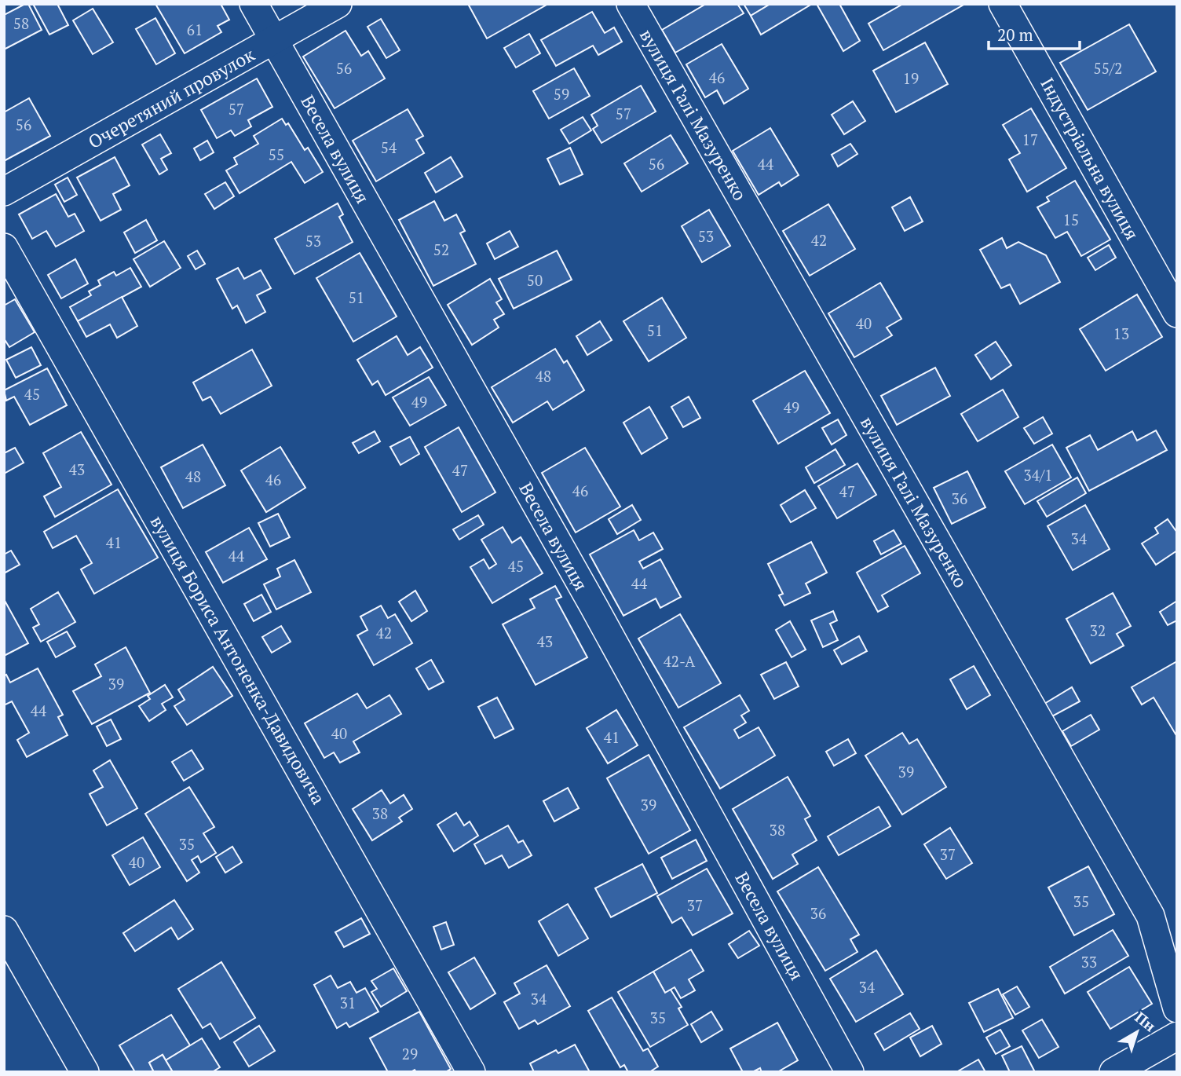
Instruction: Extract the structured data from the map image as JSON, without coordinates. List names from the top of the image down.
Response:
{
  "streets": {
    "street": [
      "Очеретяний провулок",
      "вулиця Галі Мазуренко",
      "Весела вулиця",
      "Індустріальна вулиця",
      "вулиця Бориса Антоненка-Давидовича"
    ]
  },
  "crossings": [
    ["Очеретяний провулок", "Весела вулиця"]
  ],
  "house_numbers": [
    "58",
    "61",
    "56",
    "55/2",
    "46",
    "19",
    "59",
    "57",
    "57",
    "56",
    "17",
    "54",
    "55",
    "56",
    "44",
    "15",
    "53",
    "42",
    "53",
    "52",
    "50",
    "51",
    "40",
    "51",
    "13",
    "48",
    "45",
    "49",
    "49",
    "43",
    "47",
    "34/1",
    "48",
    "46",
    "46",
    "47",
    "36",
    "34",
    "41",
    "44",
    "45",
    "44",
    "32",
    "42",
    "43",
    "42-А",
    "39",
    "44",
    "40",
    "41",
    "39",
    "39",
    "38",
    "38",
    "35",
    "37",
    "40",
    "35",
    "37",
    "36",
    "33",
    "34",
    "34",
    "31",
    "35",
    "29"
  ],
  "scale_bar": "20 m",
  "north": "top right"
}
